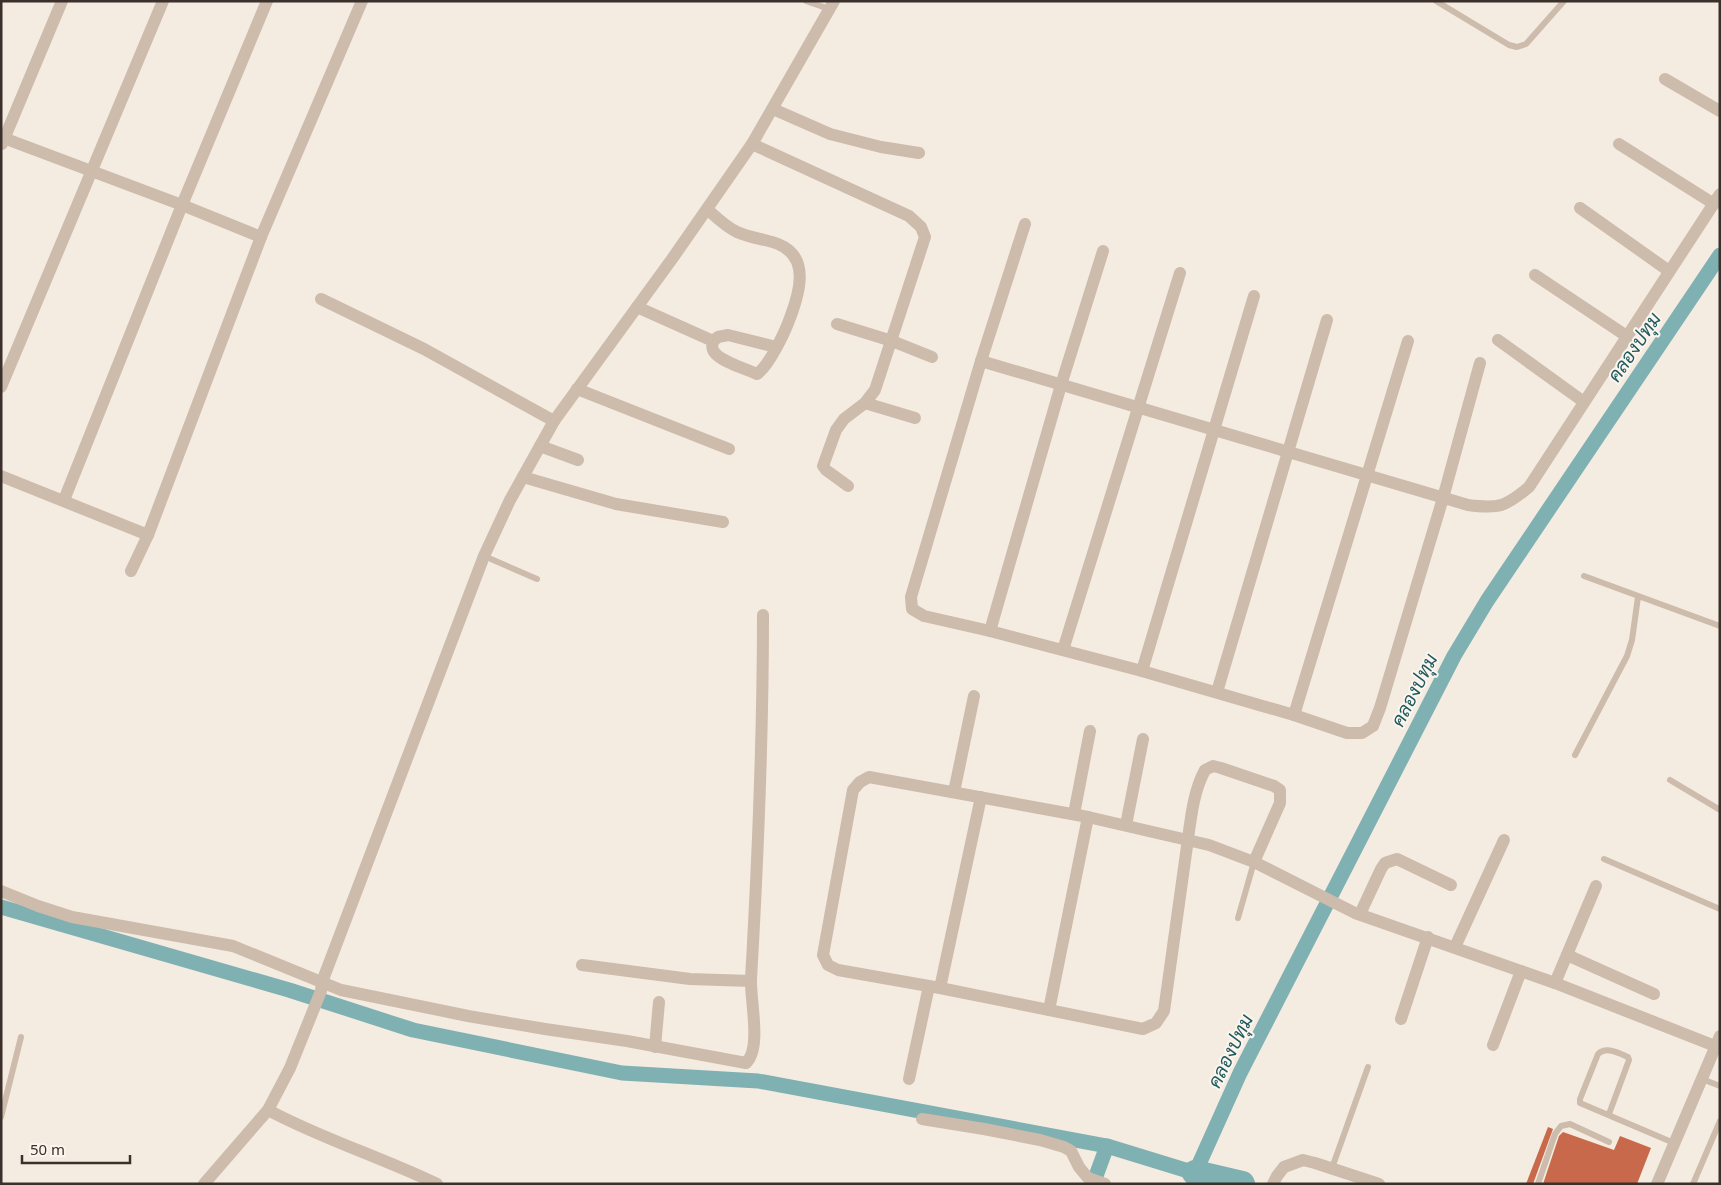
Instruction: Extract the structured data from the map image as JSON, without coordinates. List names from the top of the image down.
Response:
{
  "water": ["คลองปทุม"],
  "scale_bar": "50 m"
}
